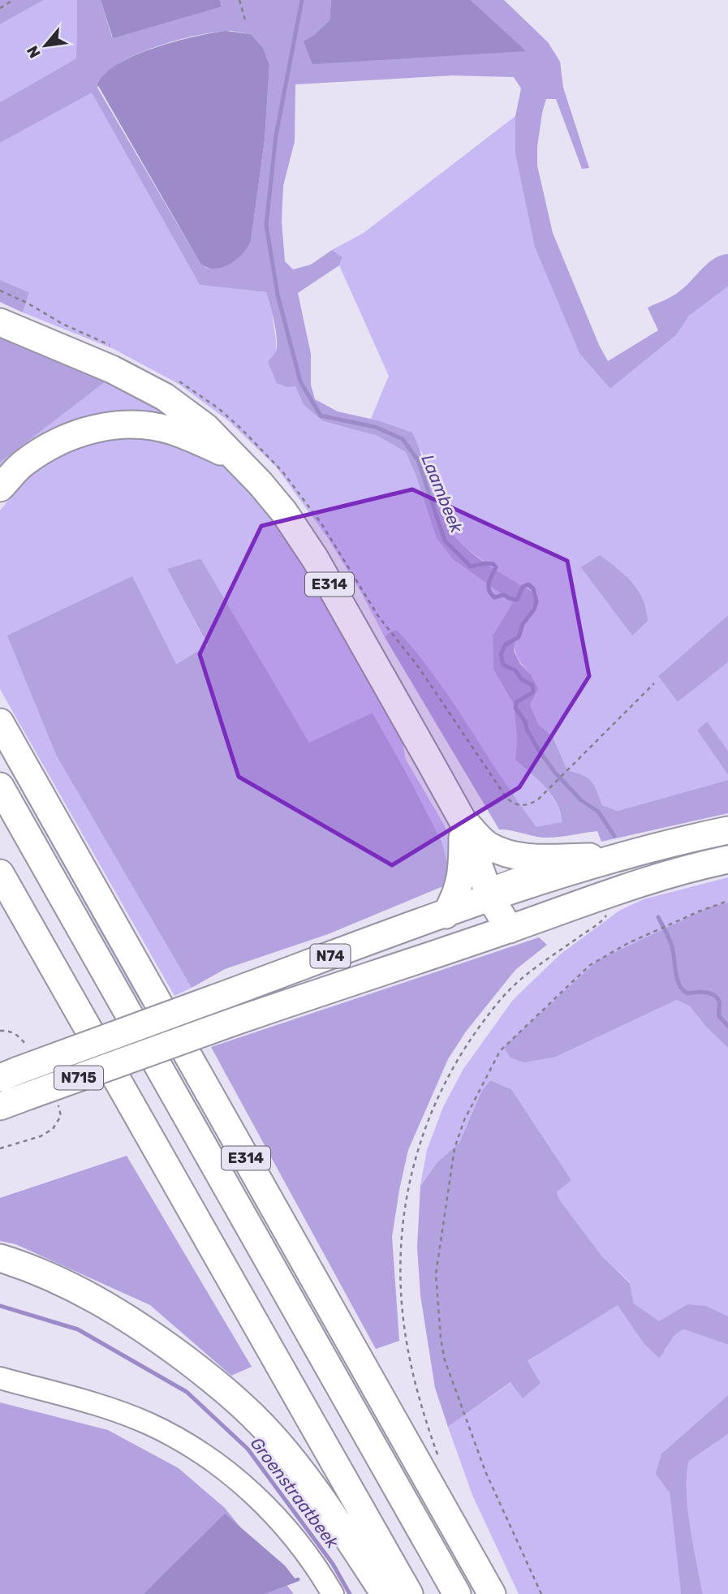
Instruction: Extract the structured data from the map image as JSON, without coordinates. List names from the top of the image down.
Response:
{
  "streets": {
    "highway": ["E314", "N74", "N715"]
  },
  "crossings": [
    ["E314", "N74"],
    ["N74", "N715"]
  ],
  "water": ["Laambeek", "Groenstraatbeek"],
  "north": "bottom left"
}
